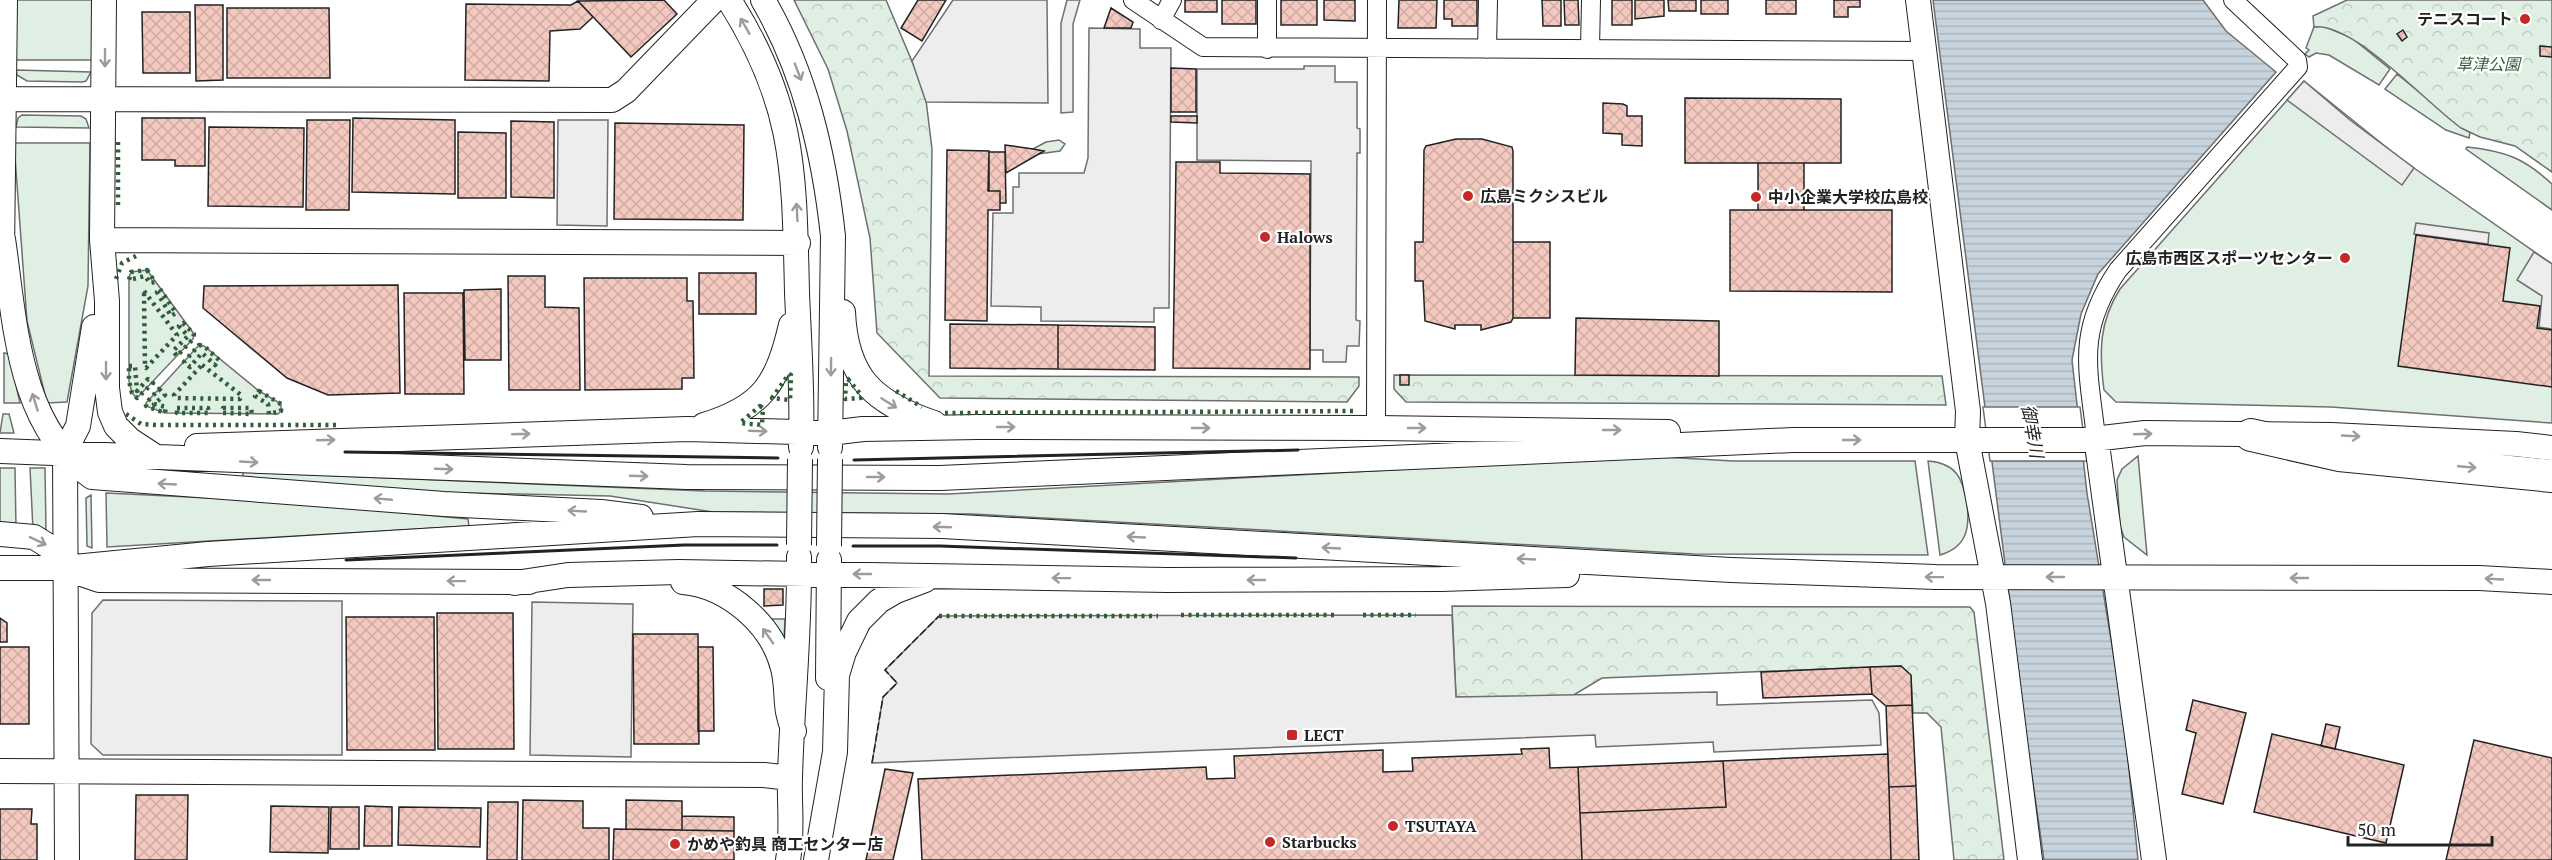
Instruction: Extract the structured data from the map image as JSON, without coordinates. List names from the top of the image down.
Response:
{
  "water": ["御幸川"],
  "parks": ["草津公園"],
  "places": {
    "other": [
      "テニスコート",
      "広島ミクシスビル",
      "中小企業大学校広島校",
      "Halows",
      "広島市西区スポーツセンター",
      "TSUTAYA",
      "Starbucks",
      "かめや釣具 商工センター店"
    ],
    "transit": ["LECT"]
  },
  "scale_bar": "50 m"
}
